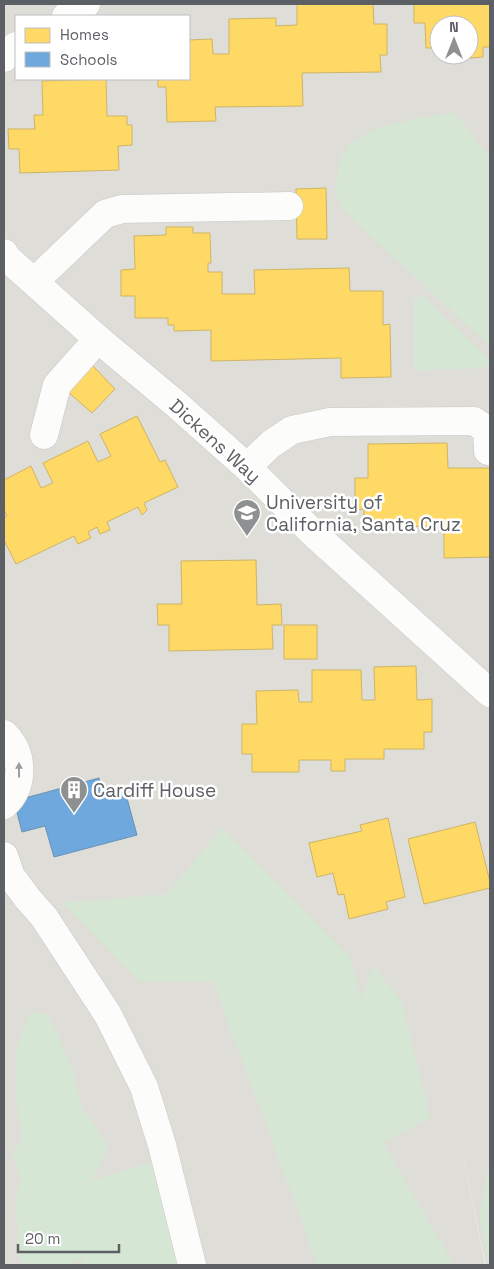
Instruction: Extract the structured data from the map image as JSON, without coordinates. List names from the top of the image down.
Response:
{
  "streets": {
    "street": ["Dickens Way"]
  },
  "places": {
    "school or university": ["University of California, Santa Cruz"],
    "building": ["Cardiff House"]
  },
  "legend": ["Homes", "Schools"],
  "scale_bar": "20 m",
  "north": "top"
}
